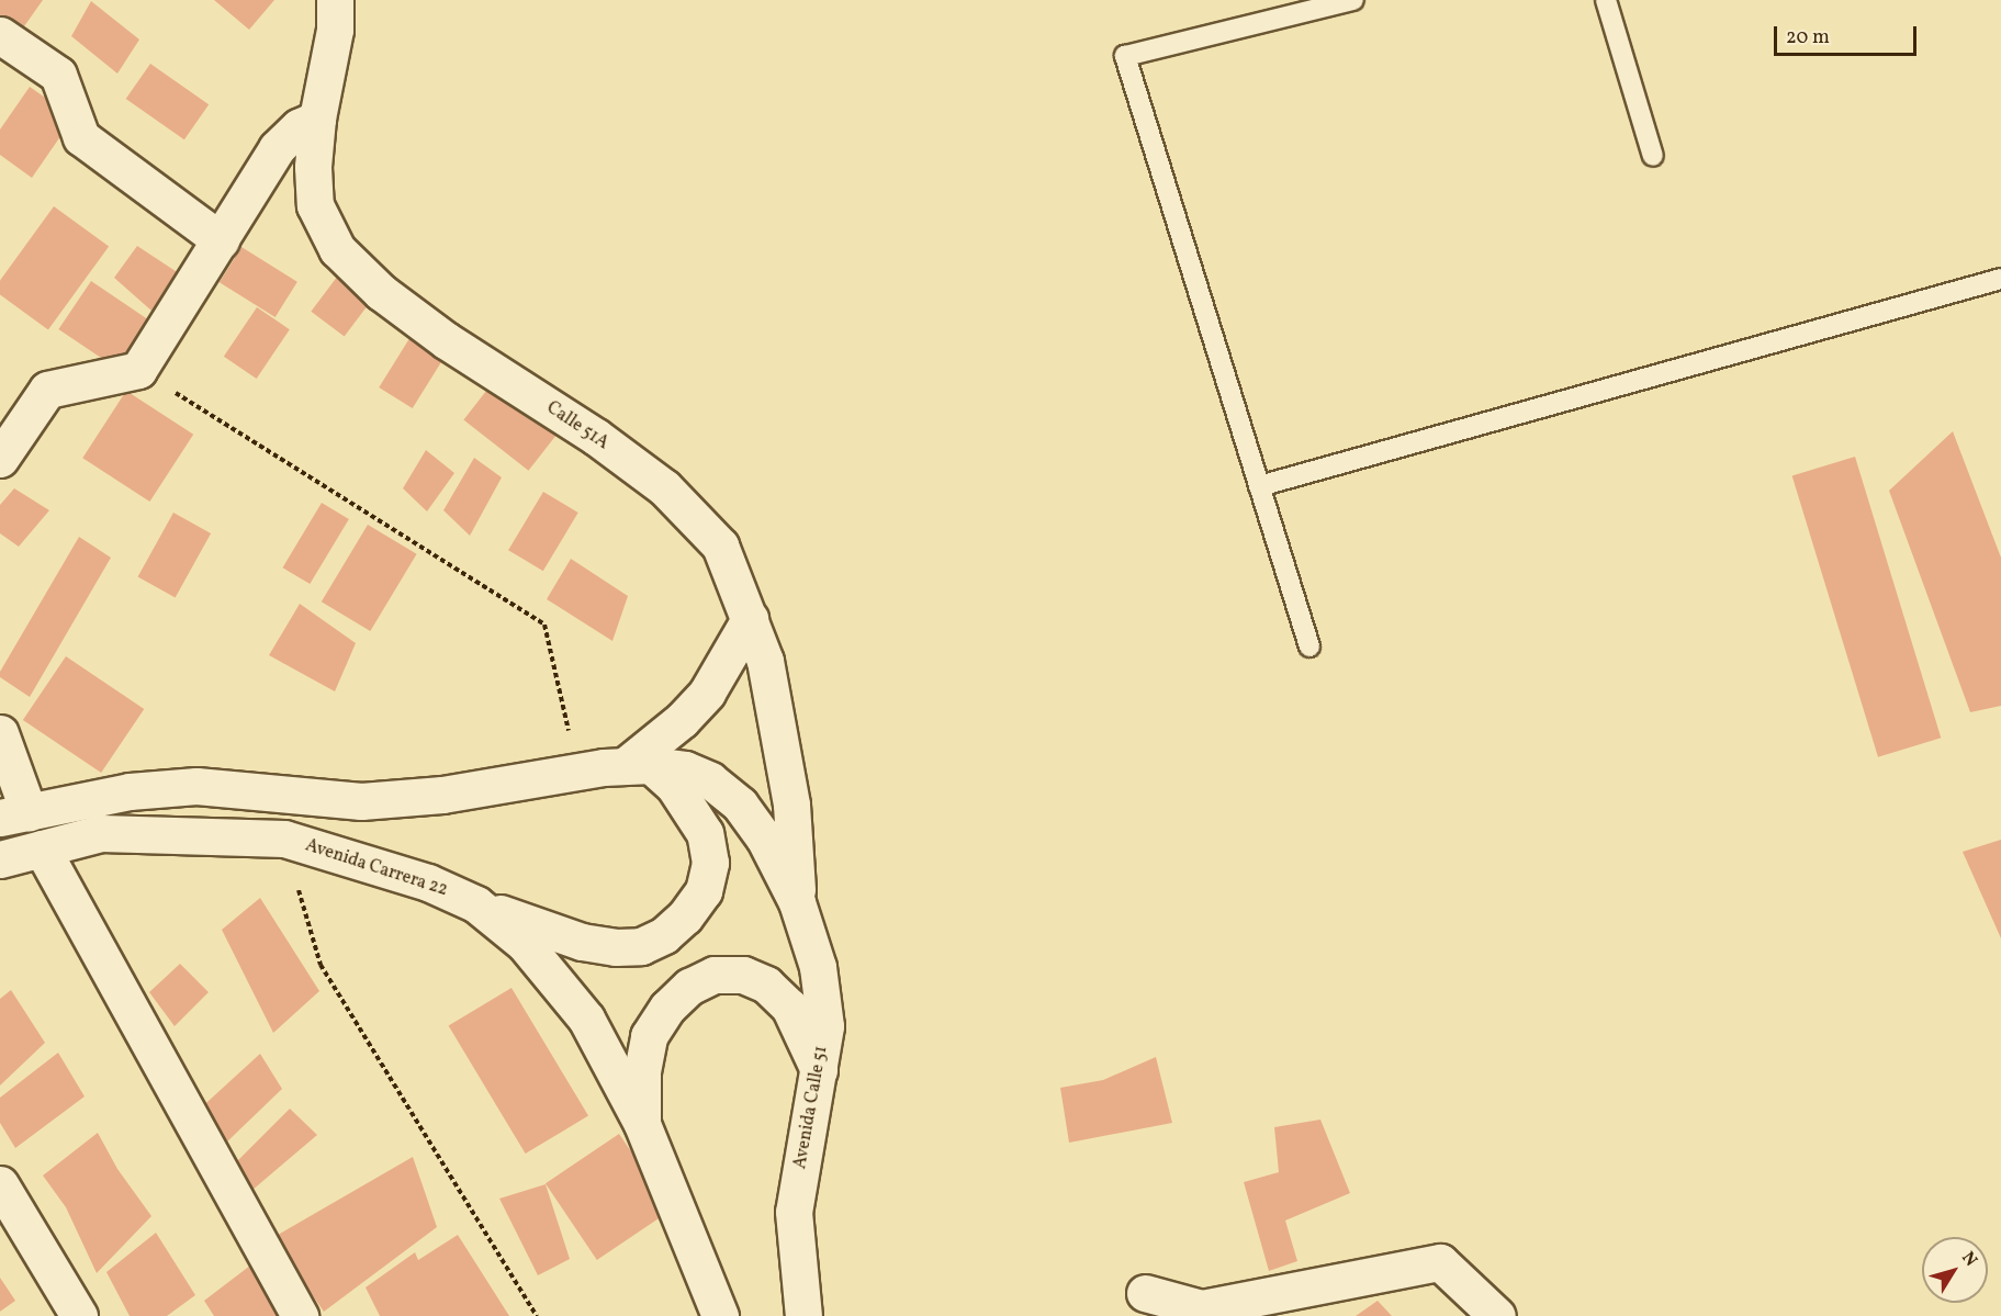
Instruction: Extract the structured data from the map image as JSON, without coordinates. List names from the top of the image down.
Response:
{
  "streets": {
    "street": ["Calle 51A", "Avenida Carrera 22", "Avenida Calle 51"]
  },
  "crossings": [
    ["Calle 51A", "Avenida Calle 51"]
  ],
  "scale_bar": "20 m",
  "north": "top right"
}
